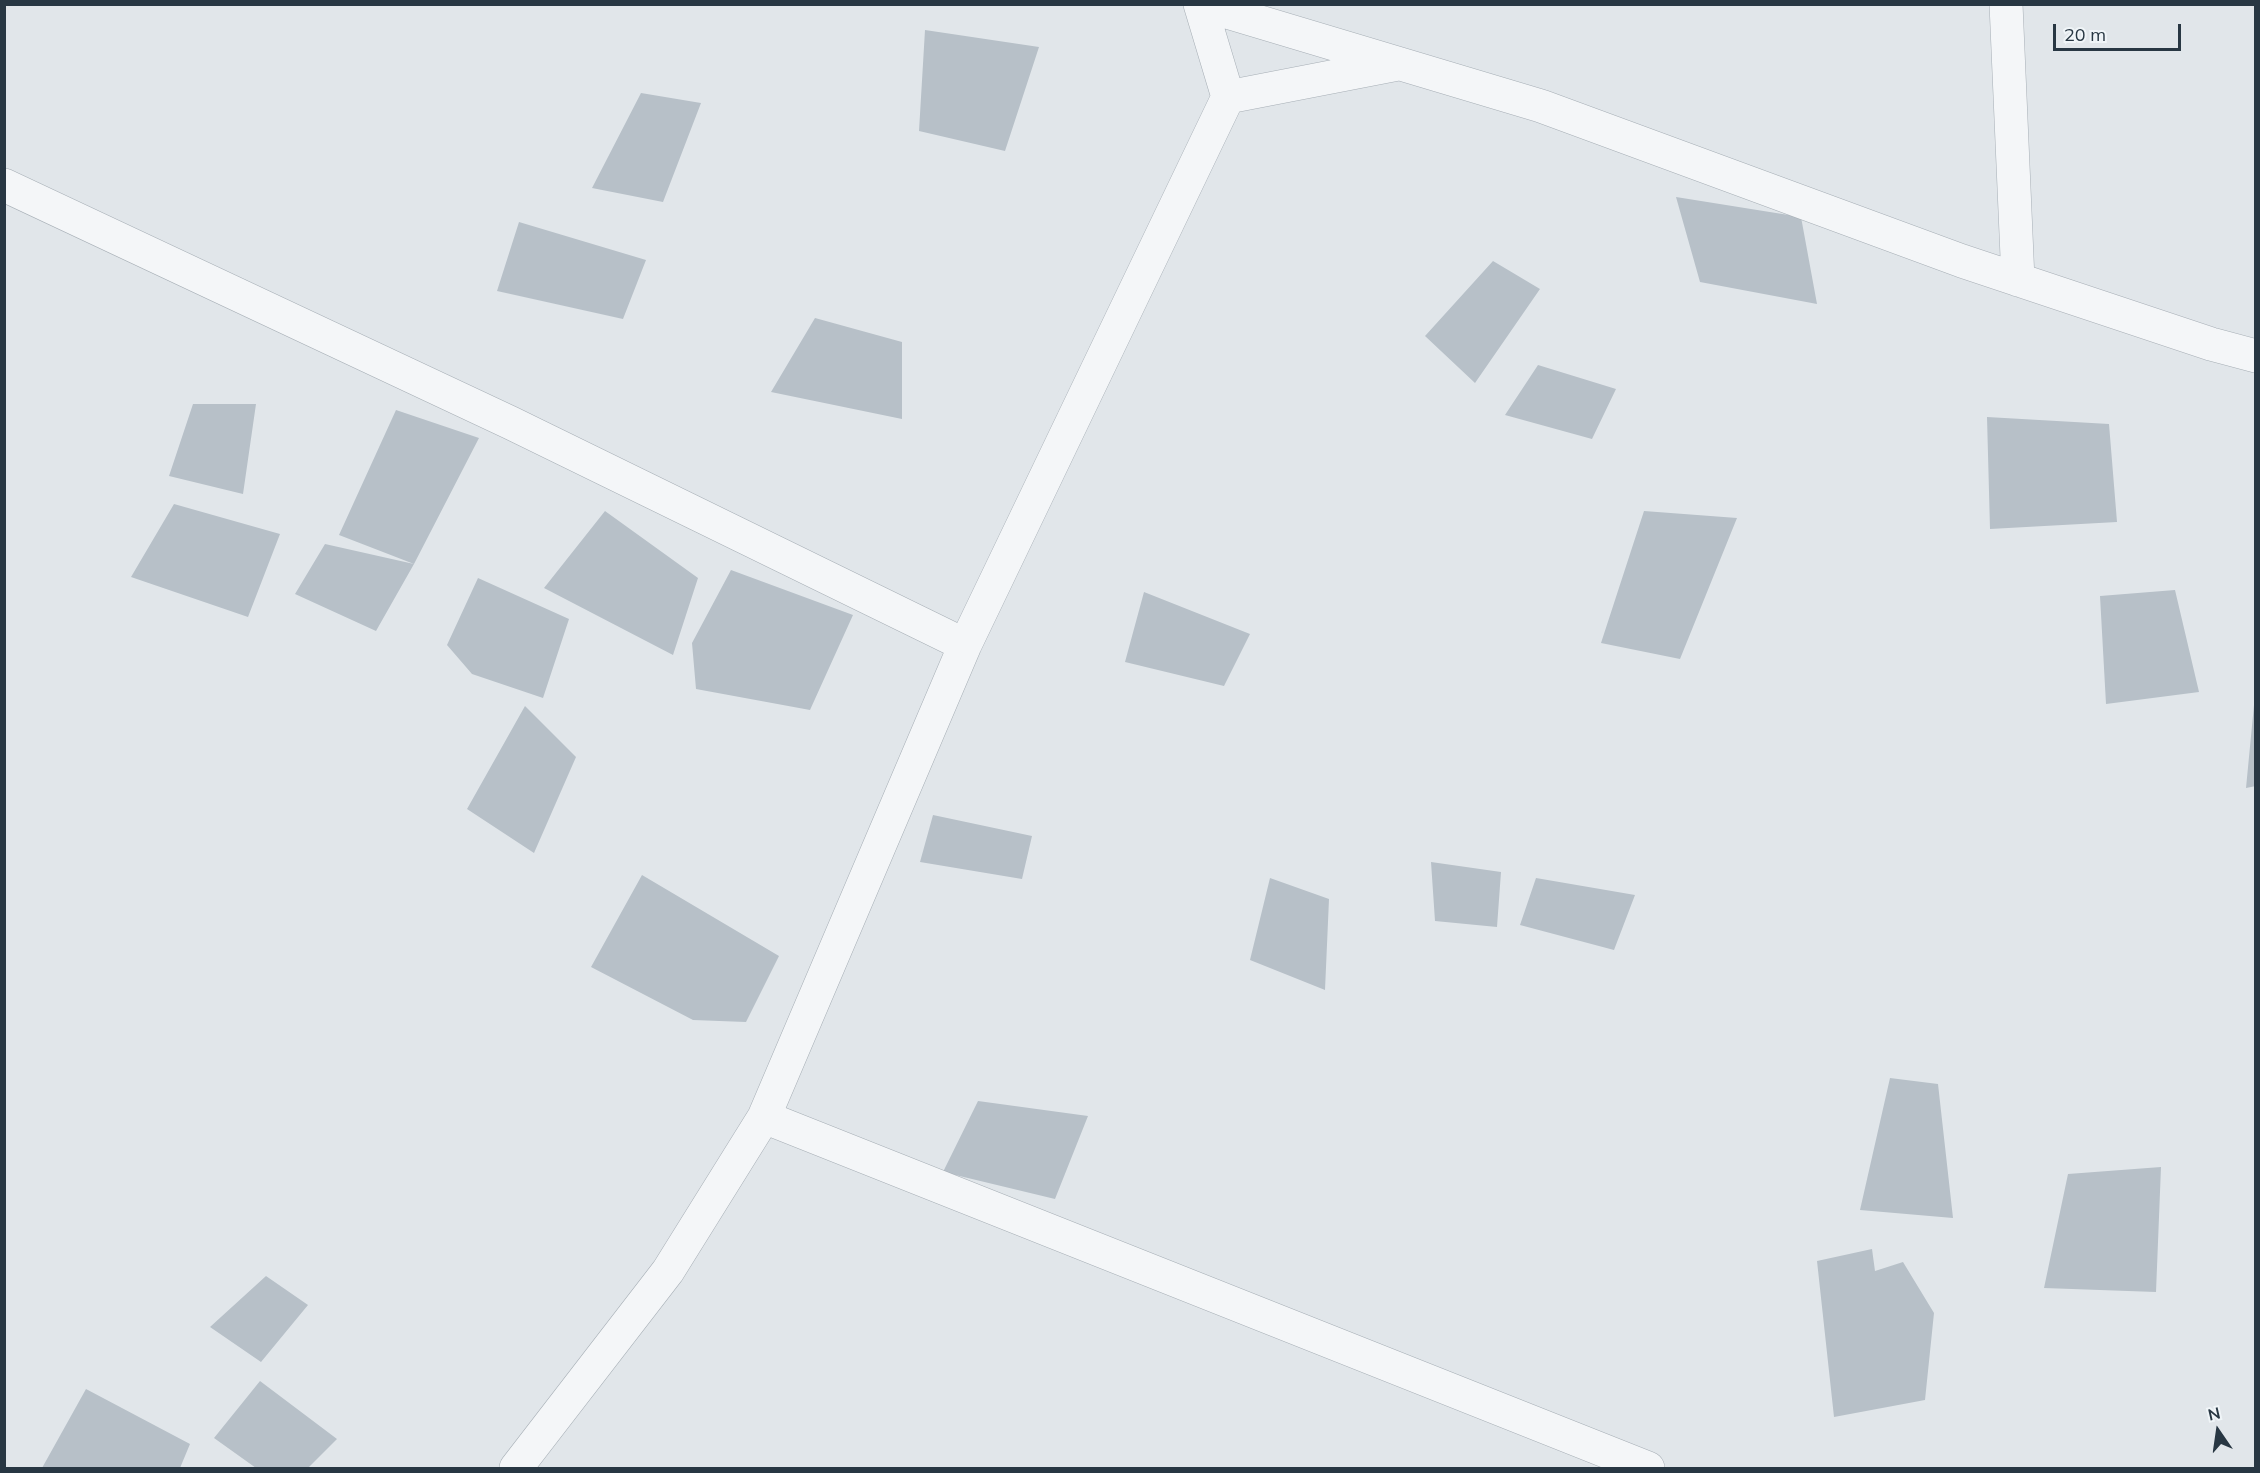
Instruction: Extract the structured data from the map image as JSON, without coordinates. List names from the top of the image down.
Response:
{
  "scale_bar": "20 m",
  "north": "top"
}
